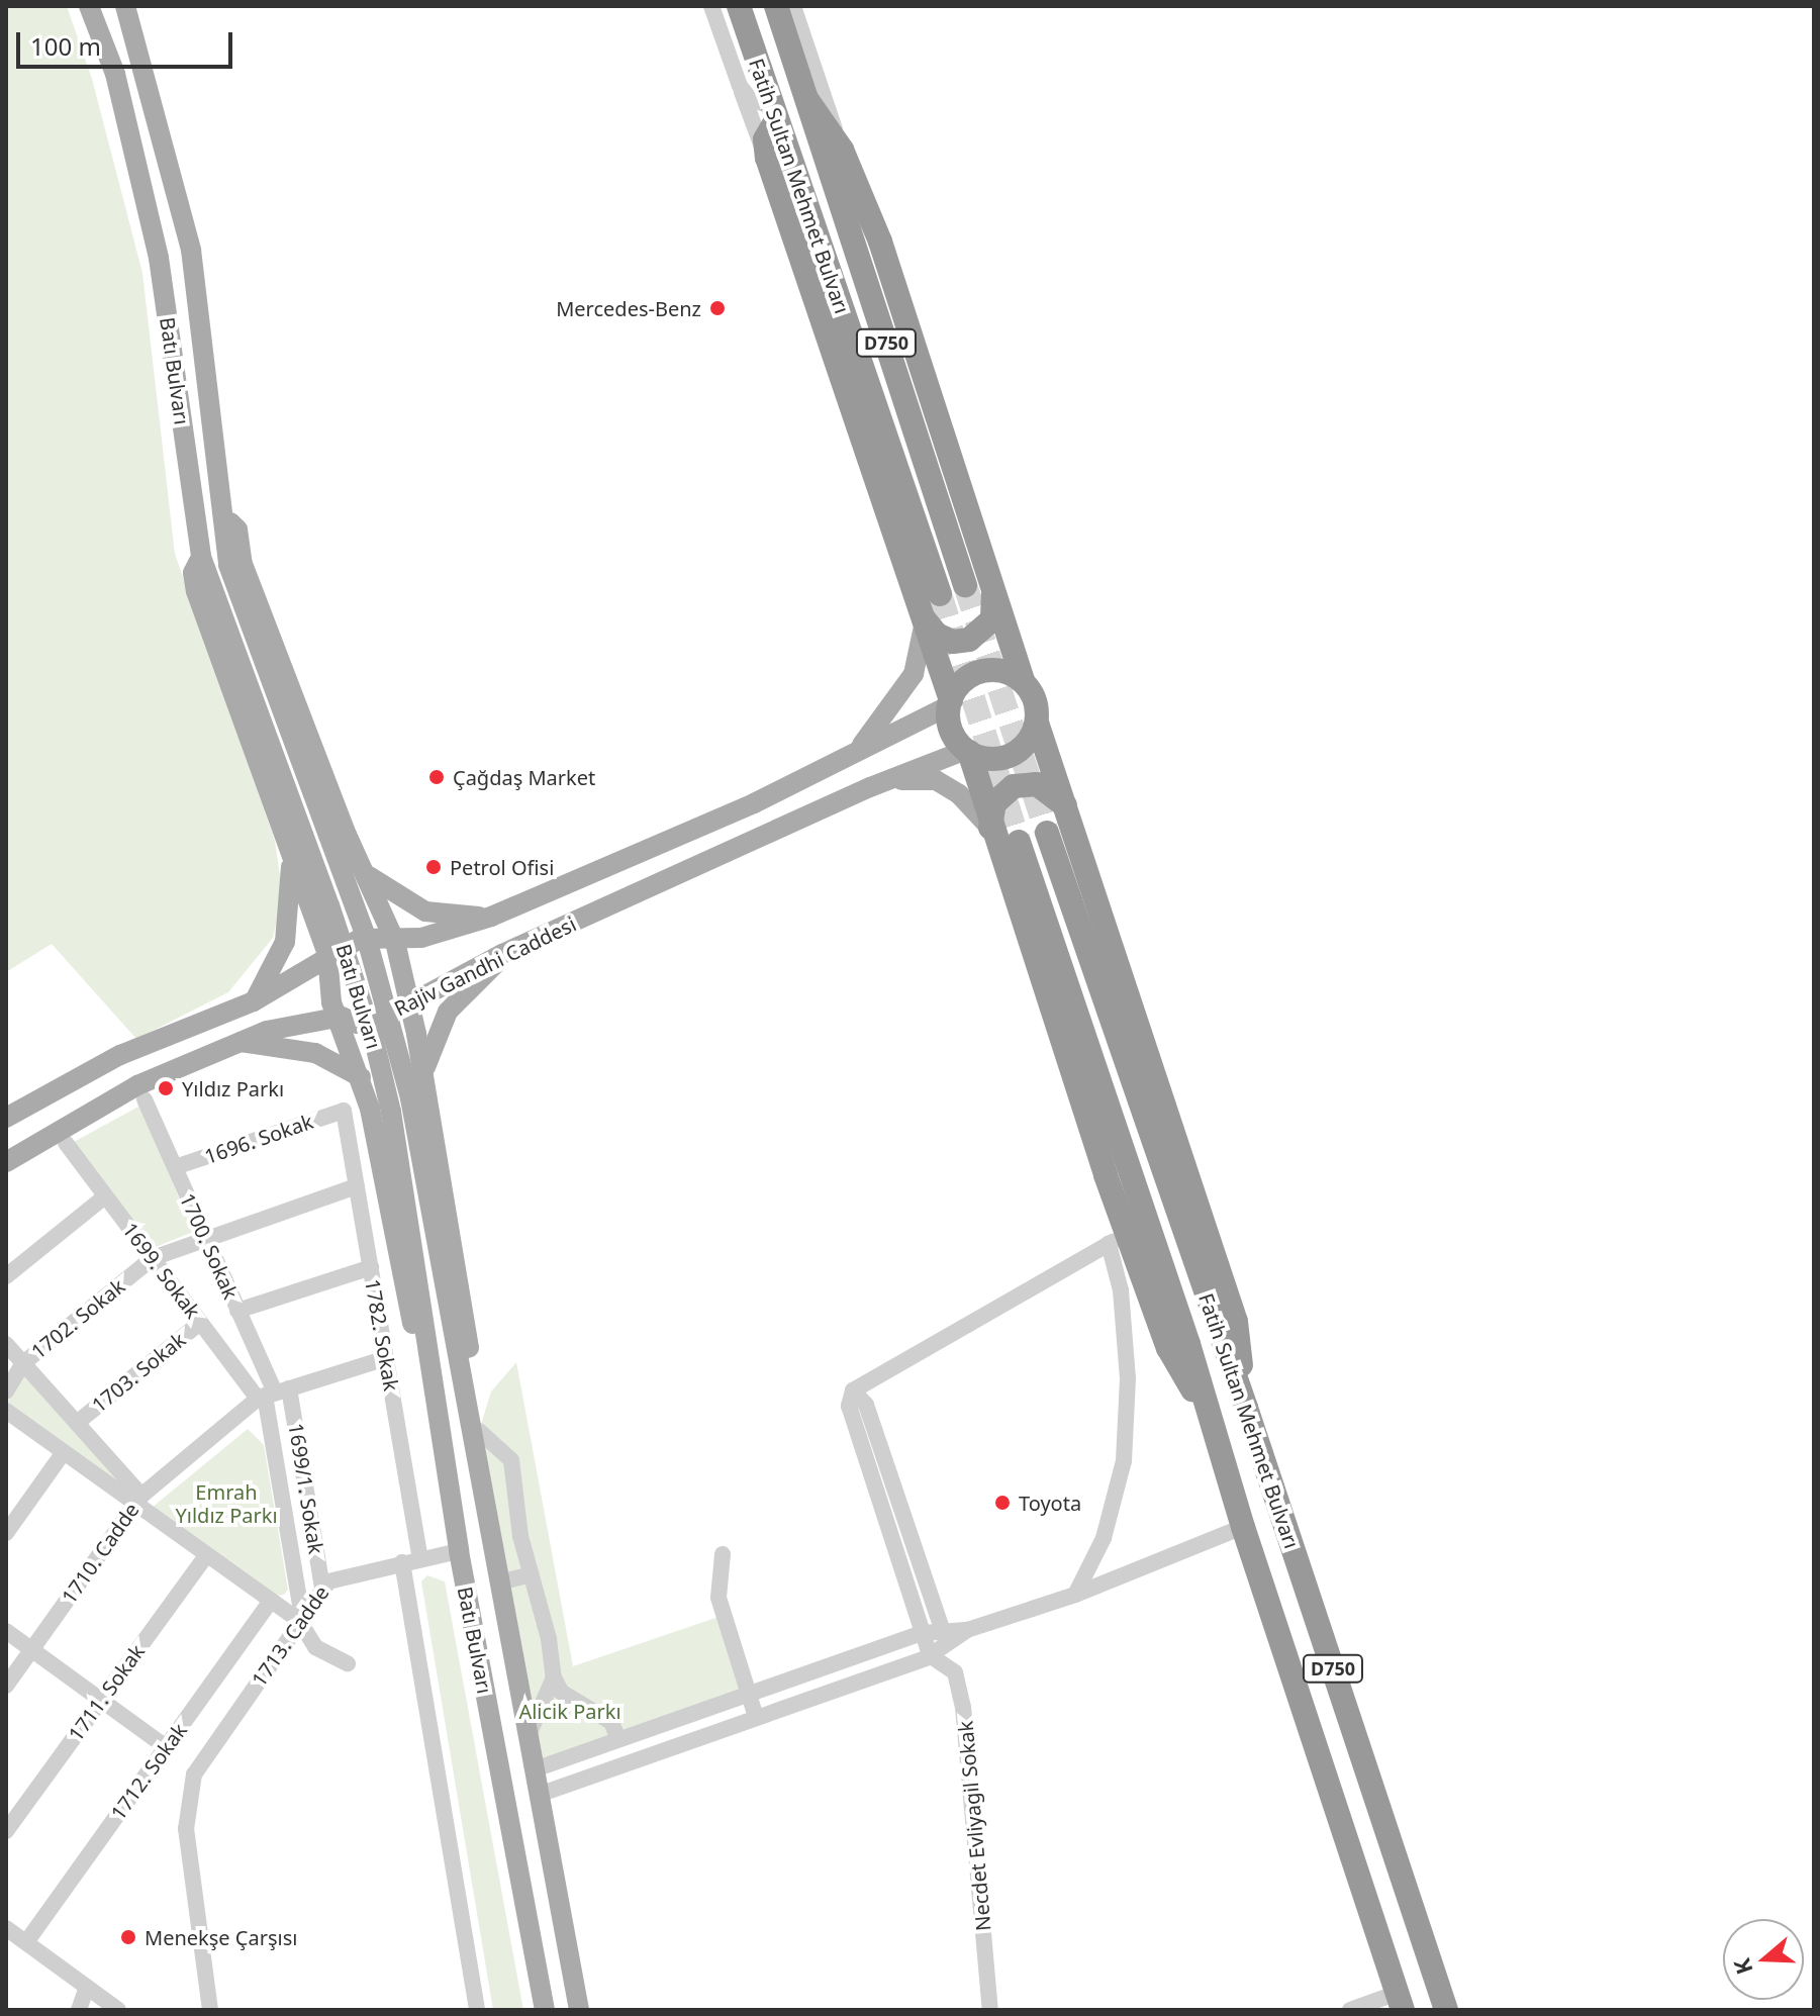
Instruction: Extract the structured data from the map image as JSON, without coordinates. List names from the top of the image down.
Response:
{
  "streets": {
    "highway": ["Fatih Sultan Mehmet Bulvarı", "D750"],
    "main road": ["Batı Bulvarı", "Rajiv Gandhi Caddesi"],
    "street": [
      "1696. Sokak",
      "1700. Sokak",
      "1699. Sokak",
      "1702. Sokak",
      "1782. Sokak",
      "1703. Sokak",
      "1699/1. Sokak",
      "1710. Cadde",
      "1713. Cadde",
      "1711. Sokak",
      "1712. Sokak",
      "Necdet Evliyagil Sokak"
    ]
  },
  "crossings": [
    ["Batı Bulvarı", "Rajiv Gandhi Caddesi"],
    ["Batı Bulvarı", "1713. Cadde"],
    ["1696. Sokak", "1700. Sokak"],
    ["1696. Sokak", "1782. Sokak"],
    ["1700. Sokak", "1699. Sokak"],
    ["1700. Sokak", "1702. Sokak"],
    ["1700. Sokak", "1699/1. Sokak"],
    ["1700. Sokak", "1710. Cadde"],
    ["1699. Sokak", "1702. Sokak"],
    ["1699. Sokak", "1703. Sokak"],
    ["1699. Sokak", "1699/1. Sokak"],
    ["1699. Sokak", "1710. Cadde"],
    ["1702. Sokak", "1782. Sokak"],
    ["1782. Sokak", "1710. Cadde"],
    ["1782. Sokak", "1713. Cadde"],
    ["1699/1. Sokak", "1710. Cadde"],
    ["1699/1. Sokak", "1713. Cadde"]
  ],
  "parks": ["Emrah Yıldız Parkı", "Alicik Parkı"],
  "places": [
    "Mercedes-Benz",
    "Çağdaş Market",
    "Petrol Ofisi",
    "Yıldız Parkı",
    "Toyota",
    "Menekşe Çarşısı"
  ],
  "scale_bar": "100 m",
  "north": "left"
}
